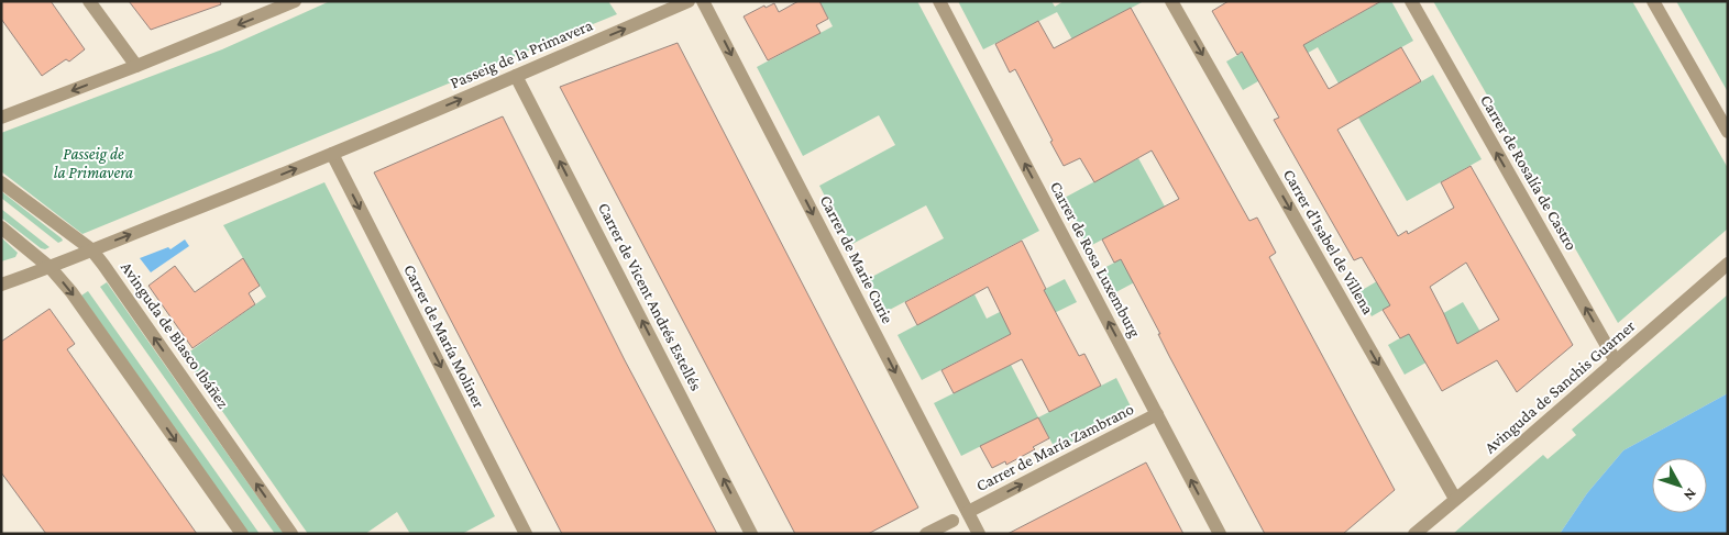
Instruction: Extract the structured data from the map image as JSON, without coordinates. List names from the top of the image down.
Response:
{
  "streets": {
    "street": [
      "Passeig de la Primavera",
      "Carrer de Rosalía de Castro",
      "Carrer d'Isabel de Villena",
      "Carrer de Marie Curie",
      "Carrer de Rosa Luxemburg",
      "Carrer de Vicent Andrés Estellés",
      "Avinguda de Blasco Ibáñez",
      "Carrer de María Moliner",
      "Avinguda de Sanchis Guarner",
      "Carrer de María Zambrano"
    ]
  },
  "crossings": [
    ["Passeig de la Primavera", "Carrer de Vicent Andrés Estellés"],
    ["Passeig de la Primavera", "Avinguda de Blasco Ibáñez"],
    ["Passeig de la Primavera", "Carrer de María Moliner"],
    ["Carrer de Rosalía de Castro", "Avinguda de Sanchis Guarner"],
    ["Carrer d'Isabel de Villena", "Avinguda de Sanchis Guarner"],
    ["Carrer de Marie Curie", "Carrer de María Zambrano"],
    ["Carrer de Rosa Luxemburg", "Carrer de María Zambrano"]
  ],
  "one_way": [
    "Passeig de la Primavera",
    "Carrer de Rosalía de Castro",
    "Carrer d'Isabel de Villena",
    "Carrer de Marie Curie",
    "Carrer de Rosa Luxemburg",
    "Carrer de Vicent Andrés Estellés",
    "Carrer de María Moliner",
    "Carrer de María Zambrano"
  ],
  "parks": ["Passeig de la Primavera"],
  "north": "bottom right"
}
